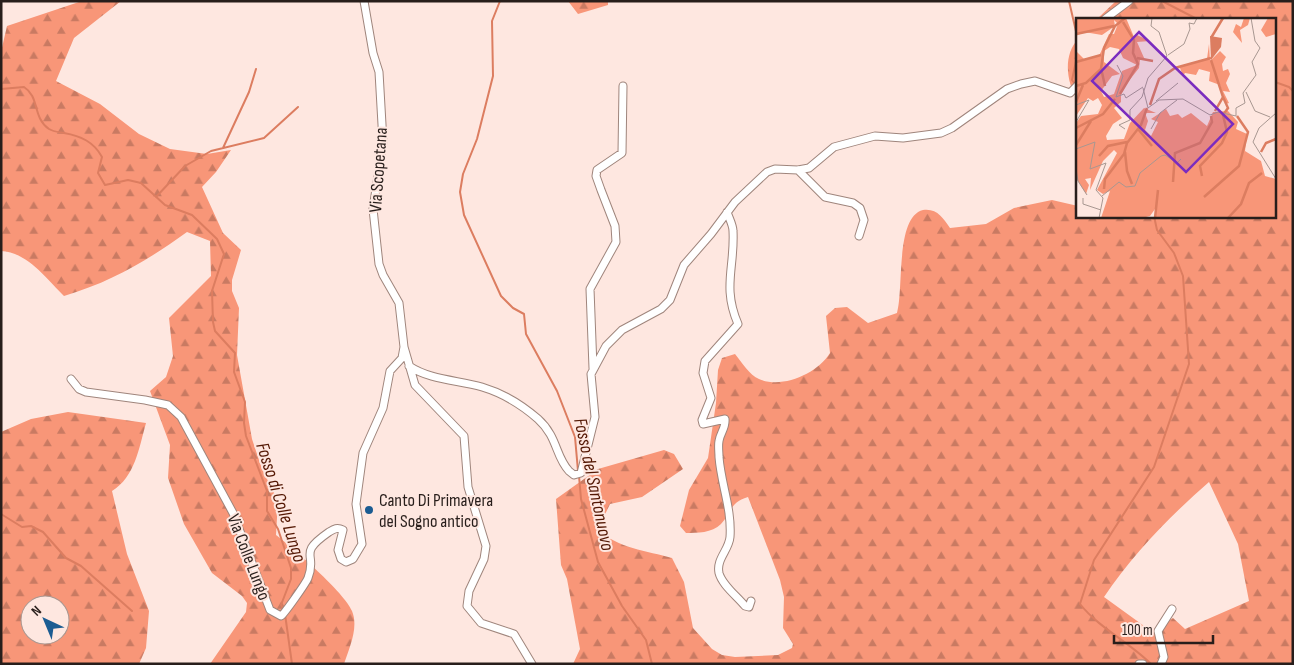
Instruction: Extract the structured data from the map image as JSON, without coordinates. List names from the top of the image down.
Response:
{
  "streets": {
    "street": ["Via Scopetana", "Via Colle Lungo"]
  },
  "crossings": [
    ["Via Scopetana", "Via Colle Lungo"]
  ],
  "water": ["Fosso del Santonuovo", "Fosso di Colle Lungo"],
  "places": ["Canto Di Primavera del Sogno antico"],
  "scale_bar": "100 m",
  "north": "top left"
}
